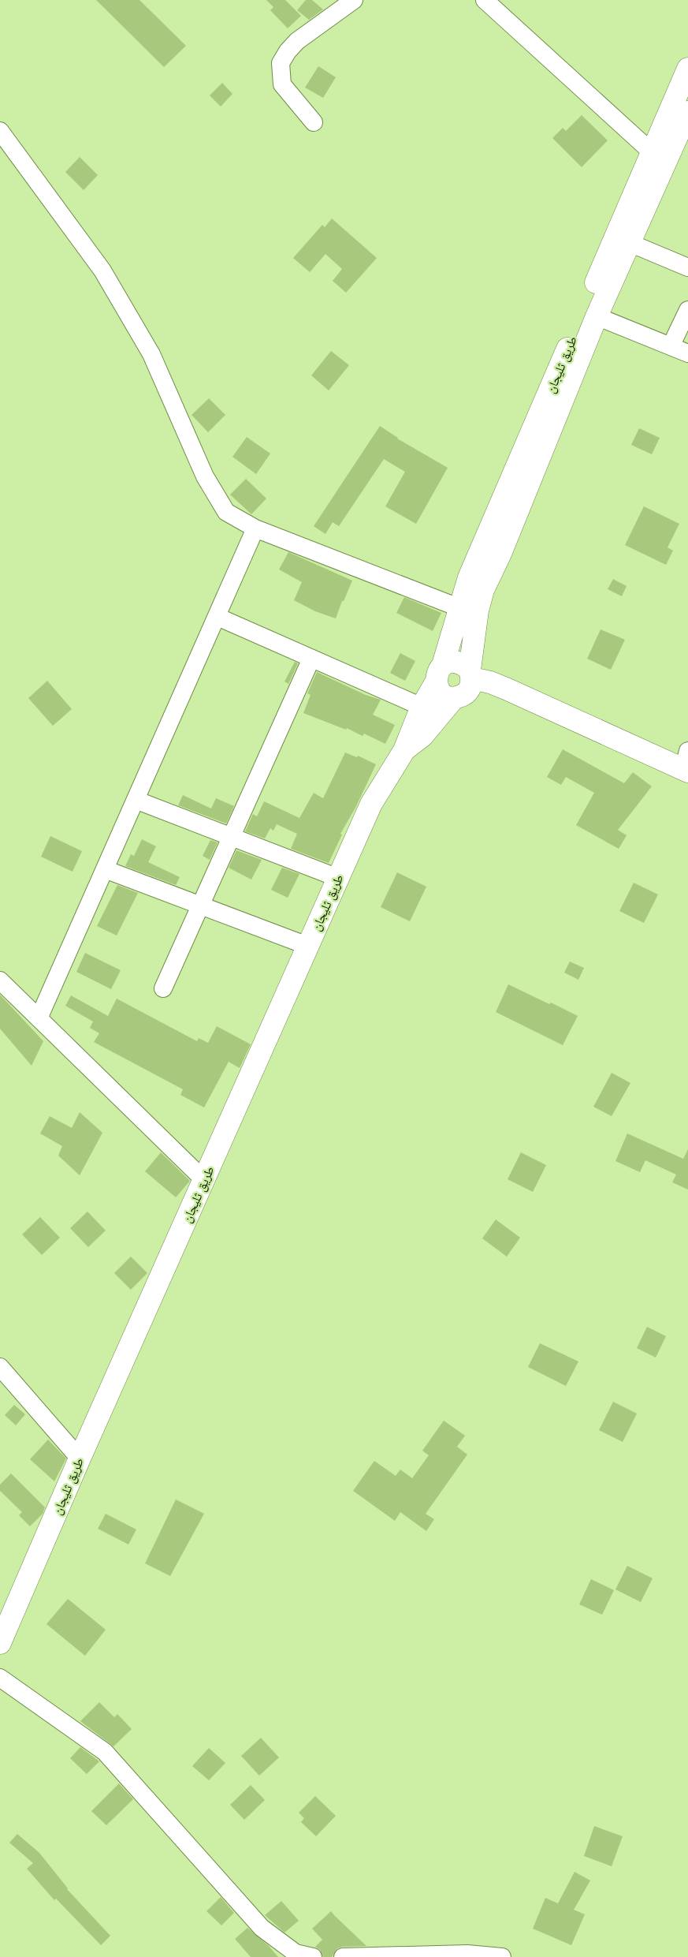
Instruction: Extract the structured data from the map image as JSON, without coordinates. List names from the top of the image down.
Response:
{
  "streets": {
    "main road": ["طريق ثليجان"]
  }
}
